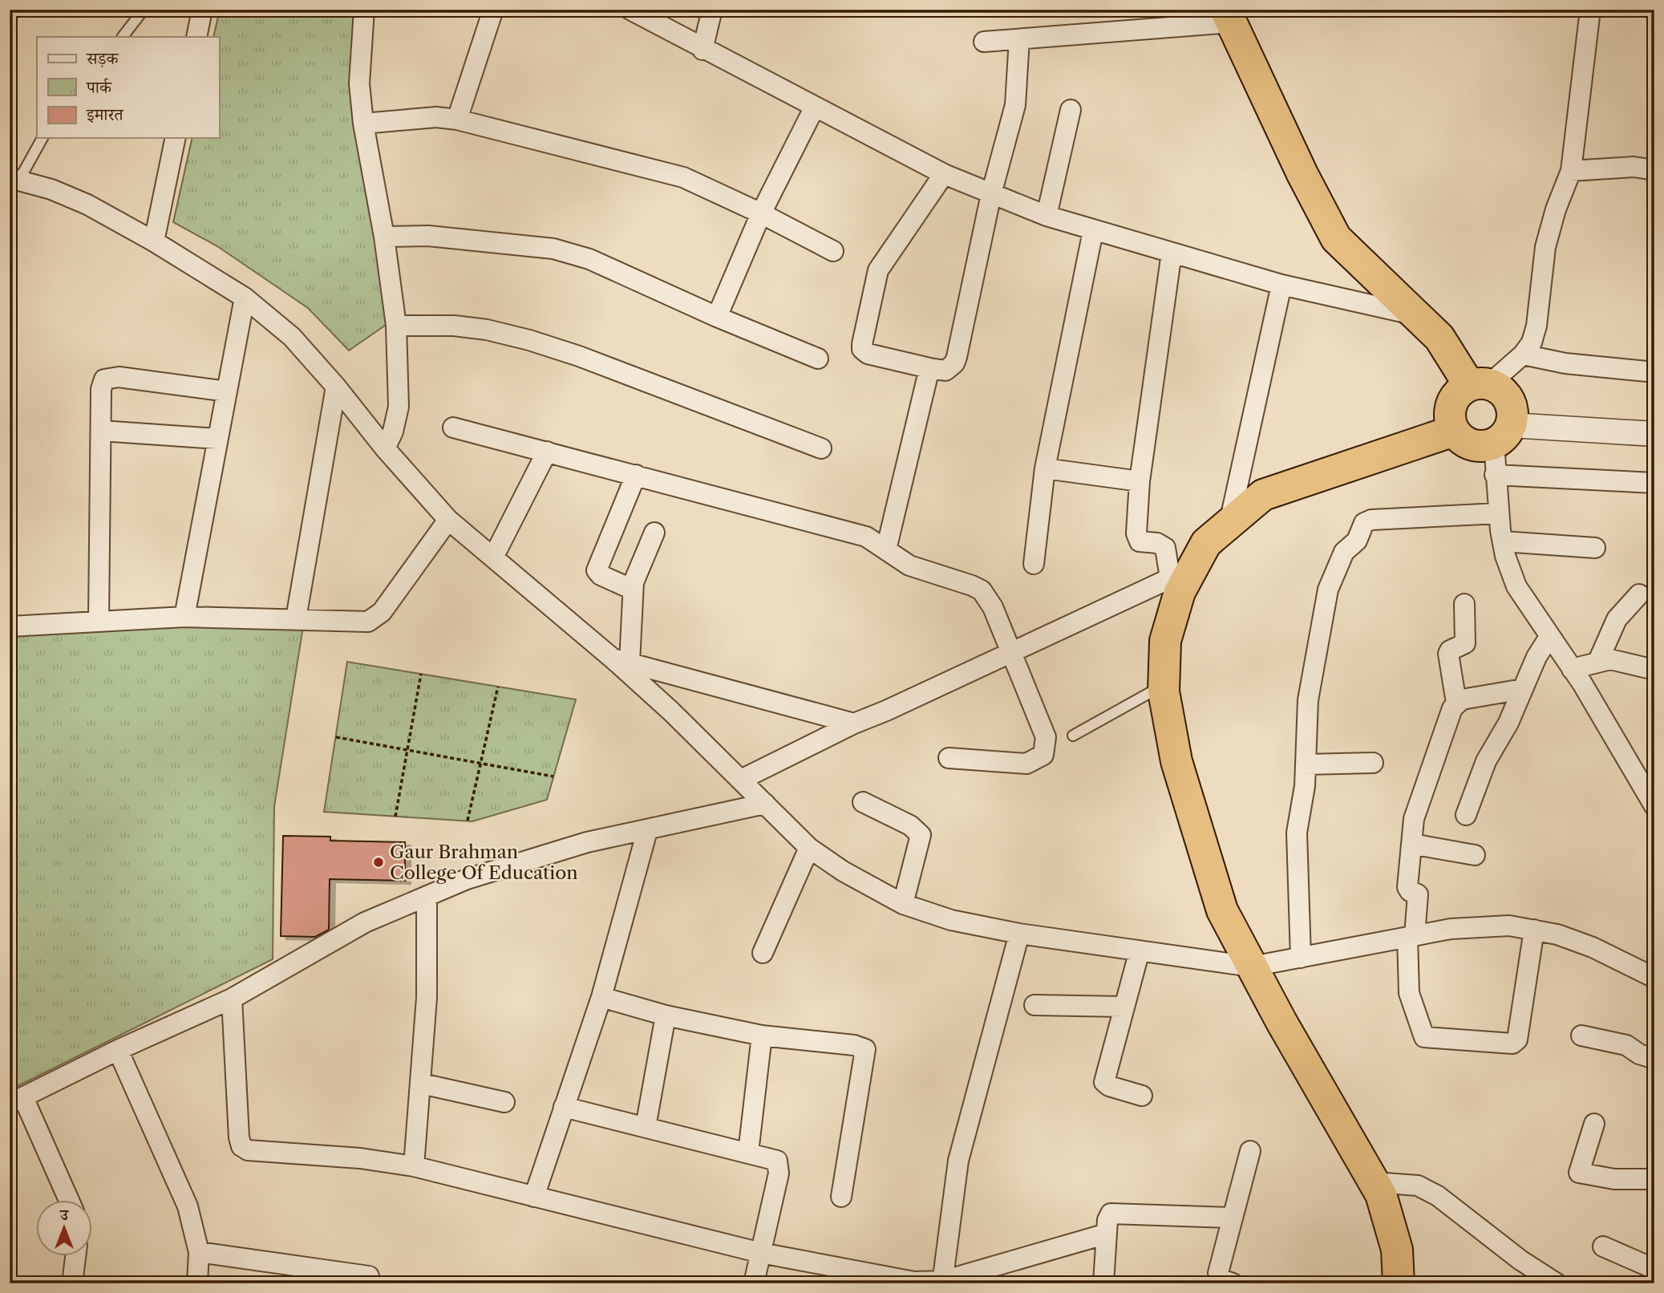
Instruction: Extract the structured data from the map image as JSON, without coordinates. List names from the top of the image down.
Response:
{
  "places": ["Gaur Brahman College Of Education"],
  "legend": ["सड़क", "पार्क", "इमारत"],
  "north": "top"
}
